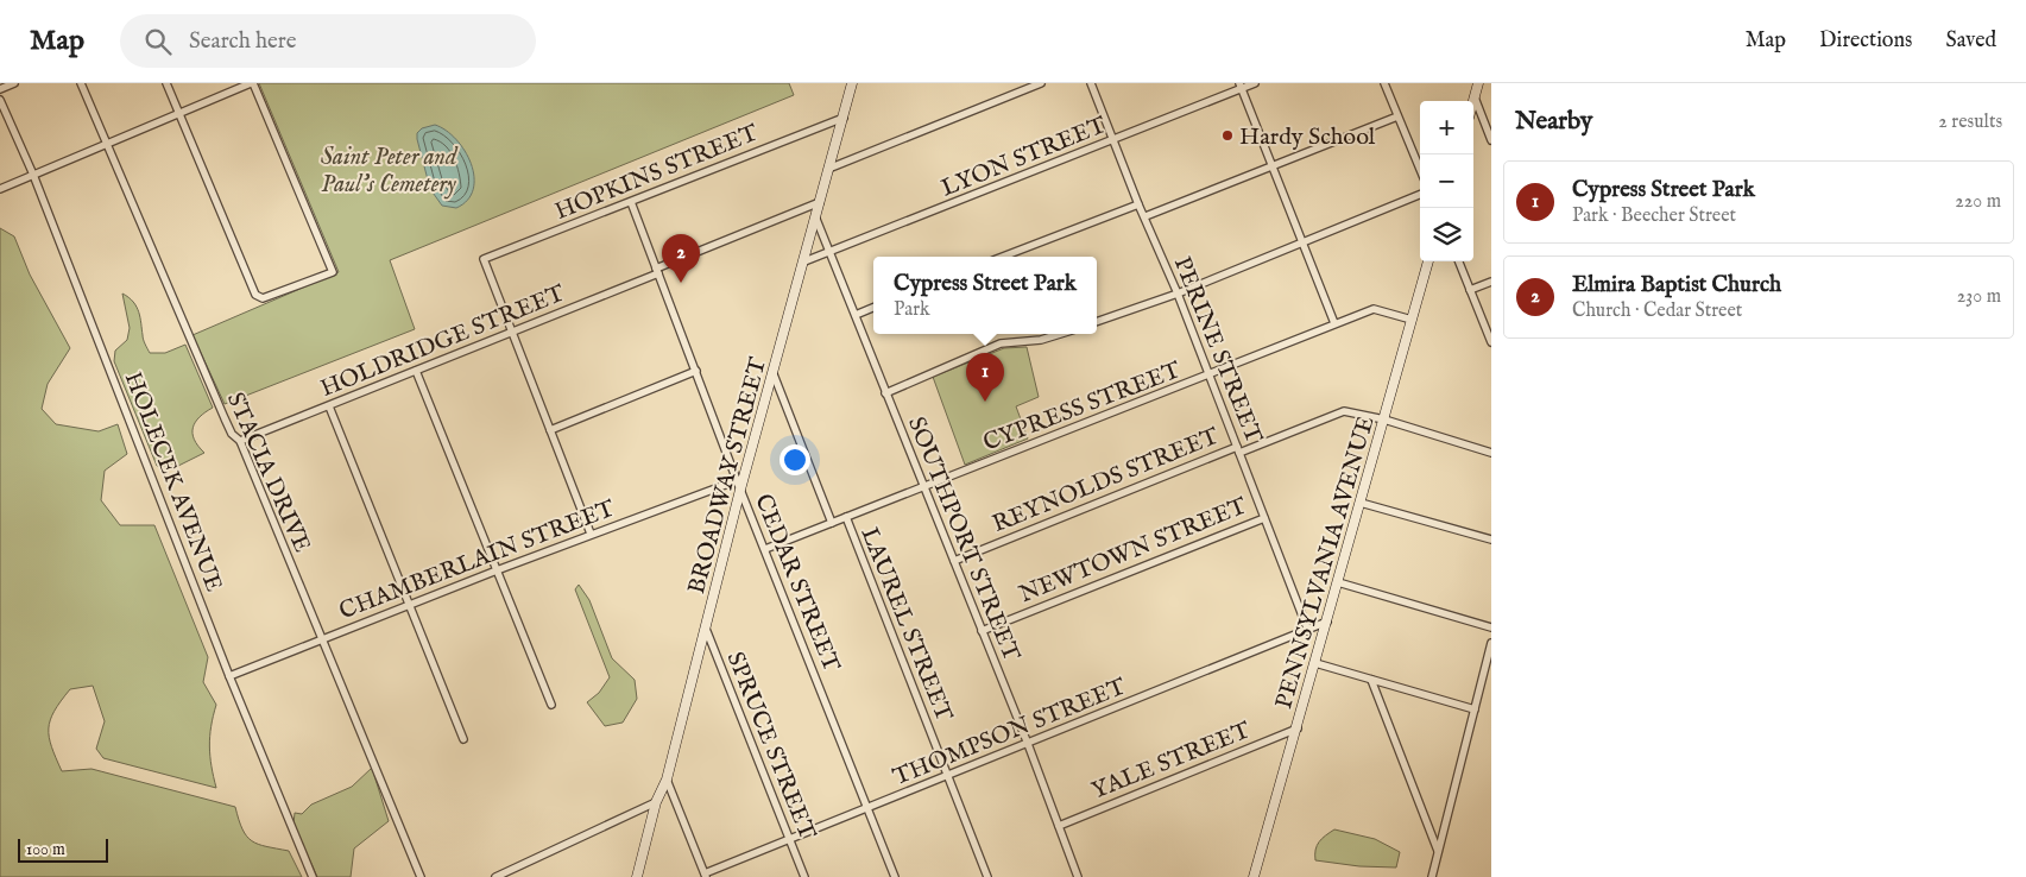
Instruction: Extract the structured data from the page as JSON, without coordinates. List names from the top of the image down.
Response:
{
  "streets": {
    "street": [
      "LYON STREET",
      "HOPKINS STREET",
      "HOLDRIDGE STREET",
      "PERINE STREET",
      "CYPRESS STREET",
      "STACIA DRIVE",
      "BROADWAY STREET",
      "REYNOLDS STREET",
      "HOLECEK AVENUE",
      "SOUTHPORT STREET",
      "NEWTOWN STREET",
      "CHAMBERLAIN STREET",
      "PENNSYLVANIA AVENUE",
      "CEDAR STREET",
      "LAUREL STREET",
      "THOMPSON STREET",
      "SPRUCE STREET",
      "YALE STREET"
    ]
  },
  "crossings": [
    ["LYON STREET", "PERINE STREET"],
    ["LYON STREET", "BROADWAY STREET"],
    ["LYON STREET", "SOUTHPORT STREET"],
    ["HOPKINS STREET", "HOLDRIDGE STREET"],
    ["HOPKINS STREET", "BROADWAY STREET"],
    ["HOPKINS STREET", "CEDAR STREET"],
    ["HOLDRIDGE STREET", "STACIA DRIVE"],
    ["HOLDRIDGE STREET", "BROADWAY STREET"],
    ["HOLDRIDGE STREET", "CEDAR STREET"],
    ["PERINE STREET", "CYPRESS STREET"],
    ["PERINE STREET", "REYNOLDS STREET"],
    ["PERINE STREET", "NEWTOWN STREET"],
    ["PERINE STREET", "THOMPSON STREET"],
    ["CYPRESS STREET", "SOUTHPORT STREET"],
    ["CYPRESS STREET", "PENNSYLVANIA AVENUE"],
    ["CYPRESS STREET", "CEDAR STREET"],
    ["CYPRESS STREET", "LAUREL STREET"],
    ["STACIA DRIVE", "CHAMBERLAIN STREET"],
    ["BROADWAY STREET", "SOUTHPORT STREET"],
    ["BROADWAY STREET", "CHAMBERLAIN STREET"],
    ["BROADWAY STREET", "CEDAR STREET"],
    ["BROADWAY STREET", "LAUREL STREET"],
    ["BROADWAY STREET", "SPRUCE STREET"],
    ["REYNOLDS STREET", "SOUTHPORT STREET"],
    ["REYNOLDS STREET", "PENNSYLVANIA AVENUE"],
    ["HOLECEK AVENUE", "CHAMBERLAIN STREET"],
    ["SOUTHPORT STREET", "NEWTOWN STREET"],
    ["SOUTHPORT STREET", "THOMPSON STREET"],
    ["SOUTHPORT STREET", "YALE STREET"],
    ["CHAMBERLAIN STREET", "CEDAR STREET"],
    ["PENNSYLVANIA AVENUE", "THOMPSON STREET"],
    ["PENNSYLVANIA AVENUE", "YALE STREET"],
    ["CEDAR STREET", "THOMPSON STREET"],
    ["LAUREL STREET", "THOMPSON STREET"],
    ["THOMPSON STREET", "SPRUCE STREET"]
  ],
  "parks": ["Saint Peter and Paul's Cemetery"],
  "places": ["Hardy School"],
  "scale_bar": "100 m",
  "page": {
    "header": "Map",
    "search": "Search here",
    "nav": ["Map", "Directions", "Saved"],
    "heading": ["Nearby", "2 results"],
    "map_buttons": ["+", "−"],
    "list": [
      {
        "mark": "1",
        "name": "Cypress Street Park",
        "note": "Park · Beecher Street",
        "value": "220 m"
      },
      {
        "mark": "2",
        "name": "Elmira Baptist Church",
        "note": "Church · Cedar Street",
        "value": "230 m"
      }
    ],
    "pins": ["2", "1"],
    "popup": ["Cypress Street Park", "Park"],
    "scale": "100 m"
  }
}
